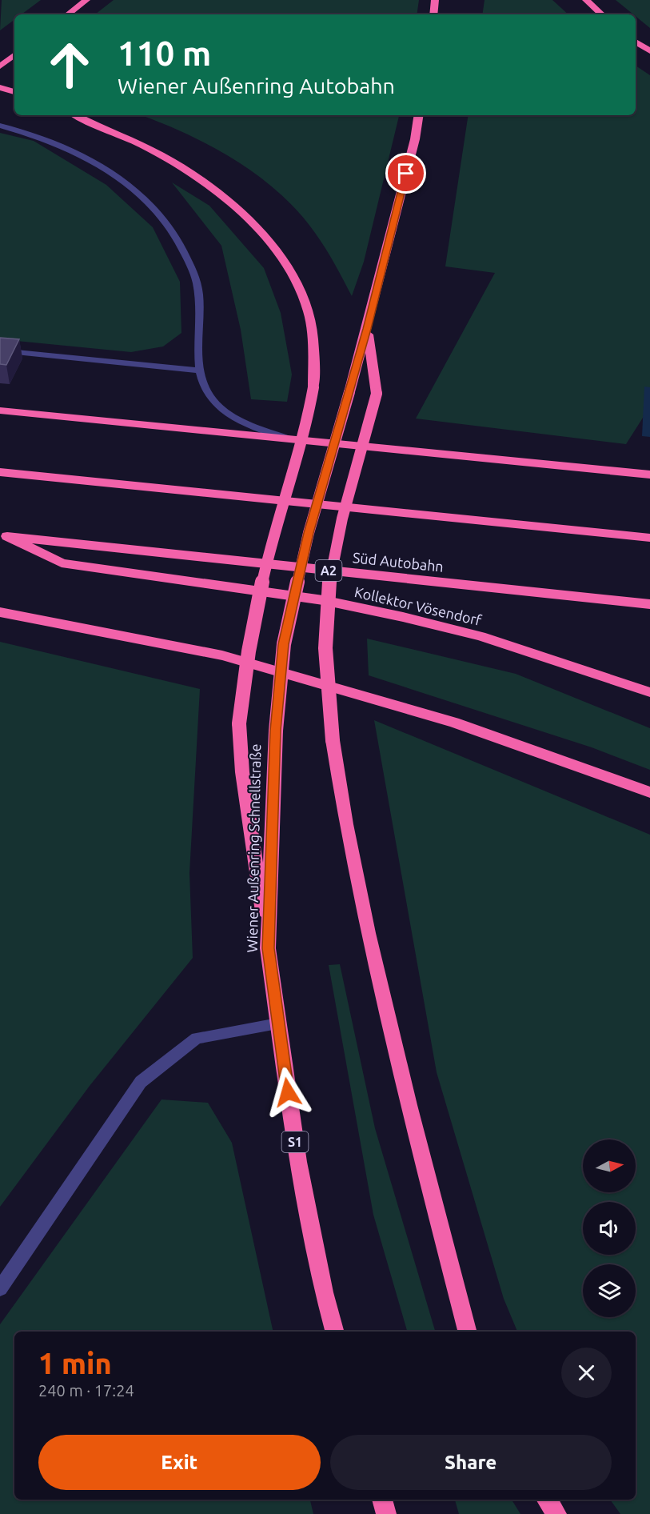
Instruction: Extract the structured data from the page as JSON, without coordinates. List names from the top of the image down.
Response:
{
  "streets": {
    "highway": [
      "Süd Autobahn",
      "A2",
      "Kollektor Vösendorf",
      "Wiener Außenring Schnellstraße",
      "S1"
    ]
  },
  "crossings": [
    ["Süd Autobahn", "Kollektor Vösendorf"]
  ],
  "north": "right",
  "page": {
    "turn": ["110 m", "Wiener Außenring Autobahn"],
    "heading": ["1 min", "240 m · 17:24"],
    "buttons": ["Exit", "Share"]
  }
}
